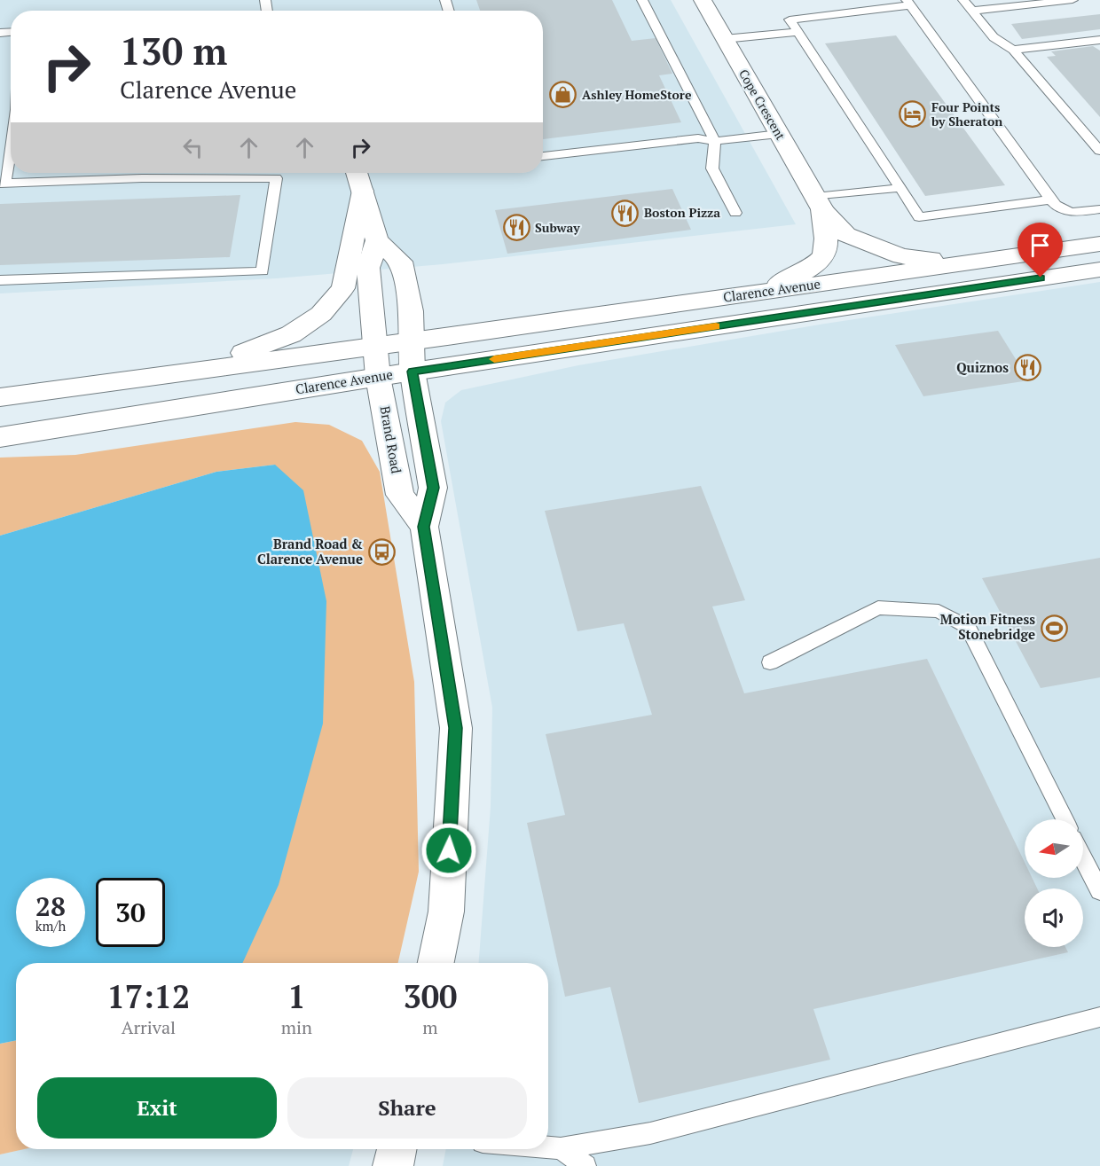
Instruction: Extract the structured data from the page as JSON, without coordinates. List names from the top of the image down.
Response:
{
  "streets": {
    "main road": ["Cope Crescent", "Clarence Avenue", "Brand Road"]
  },
  "crossings": [
    ["Clarence Avenue", "Brand Road"]
  ],
  "places": {
    "shop": ["Ashley HomeStore"],
    "hotel": ["Four Points by Sheraton"],
    "restaurant": ["Boston Pizza", "Subway", "Quiznos"],
    "bus stop": ["Brand Road & Clarence Avenue"],
    "sports": ["Motion Fitness Stonebridge"]
  },
  "north": "left",
  "page": {
    "turn": ["130 m", "Clarence Avenue"],
    "speed": "28 km/h",
    "limit": "30",
    "eta": [
      "17:12",
      "Arrival",
      "1",
      "min",
      "300",
      "m"
    ],
    "buttons": ["Exit", "Share"]
  }
}
